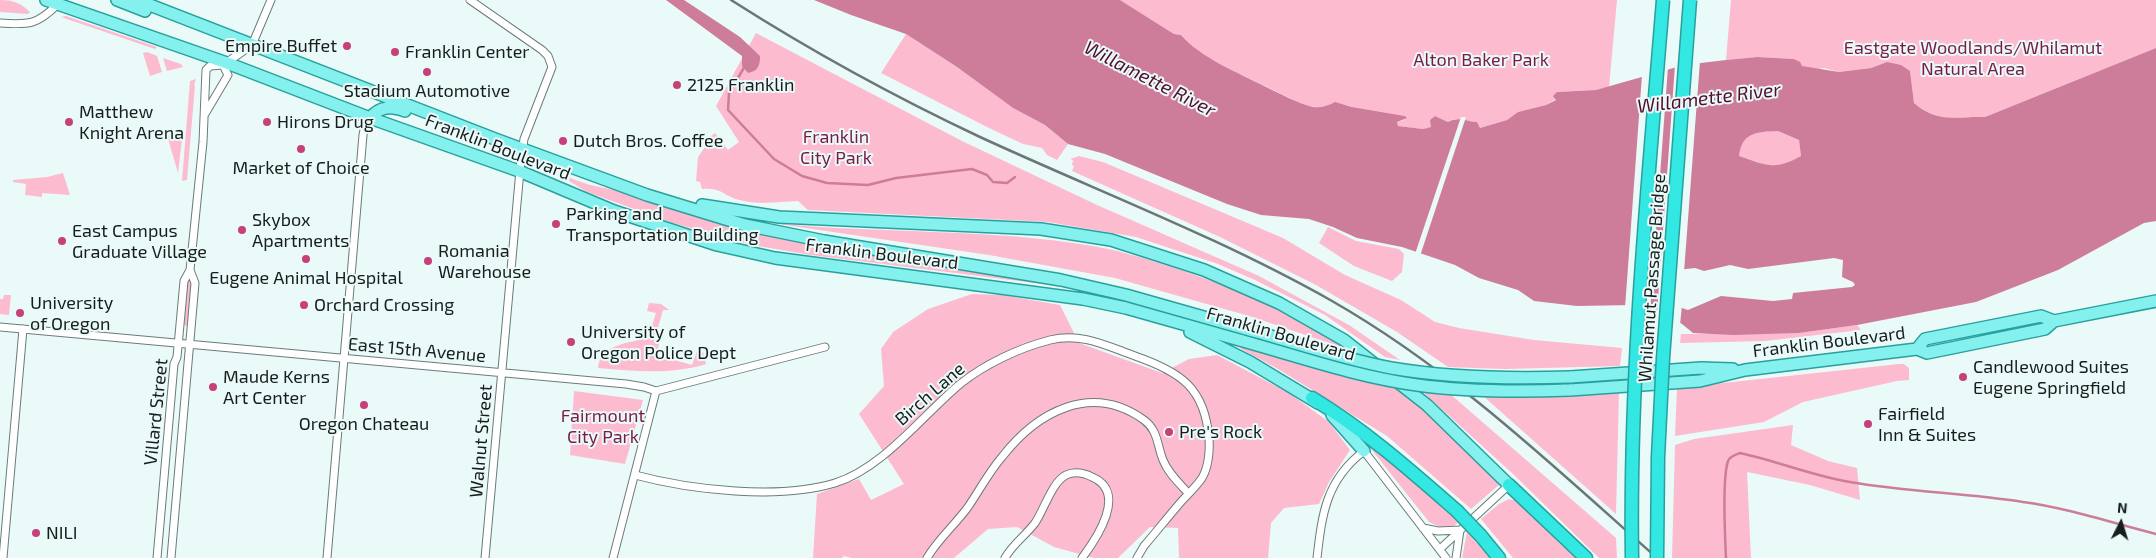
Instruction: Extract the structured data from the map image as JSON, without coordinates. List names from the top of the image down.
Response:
{
  "streets": {
    "highway": ["Whilamut Passage Bridge"],
    "main road": ["Franklin Boulevard"],
    "street": [
      "East 15th Avenue",
      "Birch Lane",
      "Villard Street",
      "Walnut Street"
    ]
  },
  "crossings": [
    ["Franklin Boulevard", "Villard Street"],
    ["Franklin Boulevard", "Walnut Street"],
    ["East 15th Avenue", "Villard Street"],
    ["East 15th Avenue", "Walnut Street"]
  ],
  "water": ["Willamette River"],
  "parks": [
    "Eastgate Woodlands/Whilamut Natural Area",
    "Alton Baker Park",
    "Franklin City Park",
    "Fairmount City Park"
  ],
  "places": [
    "Empire Buffet",
    "Franklin Center",
    "Stadium Automotive",
    "2125 Franklin",
    "Matthew Knight Arena",
    "Hirons Drug",
    "Dutch Bros. Coffee",
    "Market of Choice",
    "Parking and Transportation Building",
    "Skybox Apartments",
    "East Campus Graduate Village",
    "Eugene Animal Hospital",
    "Romania Warehouse",
    "Orchard Crossing",
    "University of Oregon",
    "University of Oregon Police Dept",
    "Candlewood Suites Eugene Springfield",
    "Maude Kerns Art Center",
    "Oregon Chateau",
    "Fairfield Inn & Suites",
    "Pre's Rock",
    "NILI"
  ],
  "north": "top"
}
